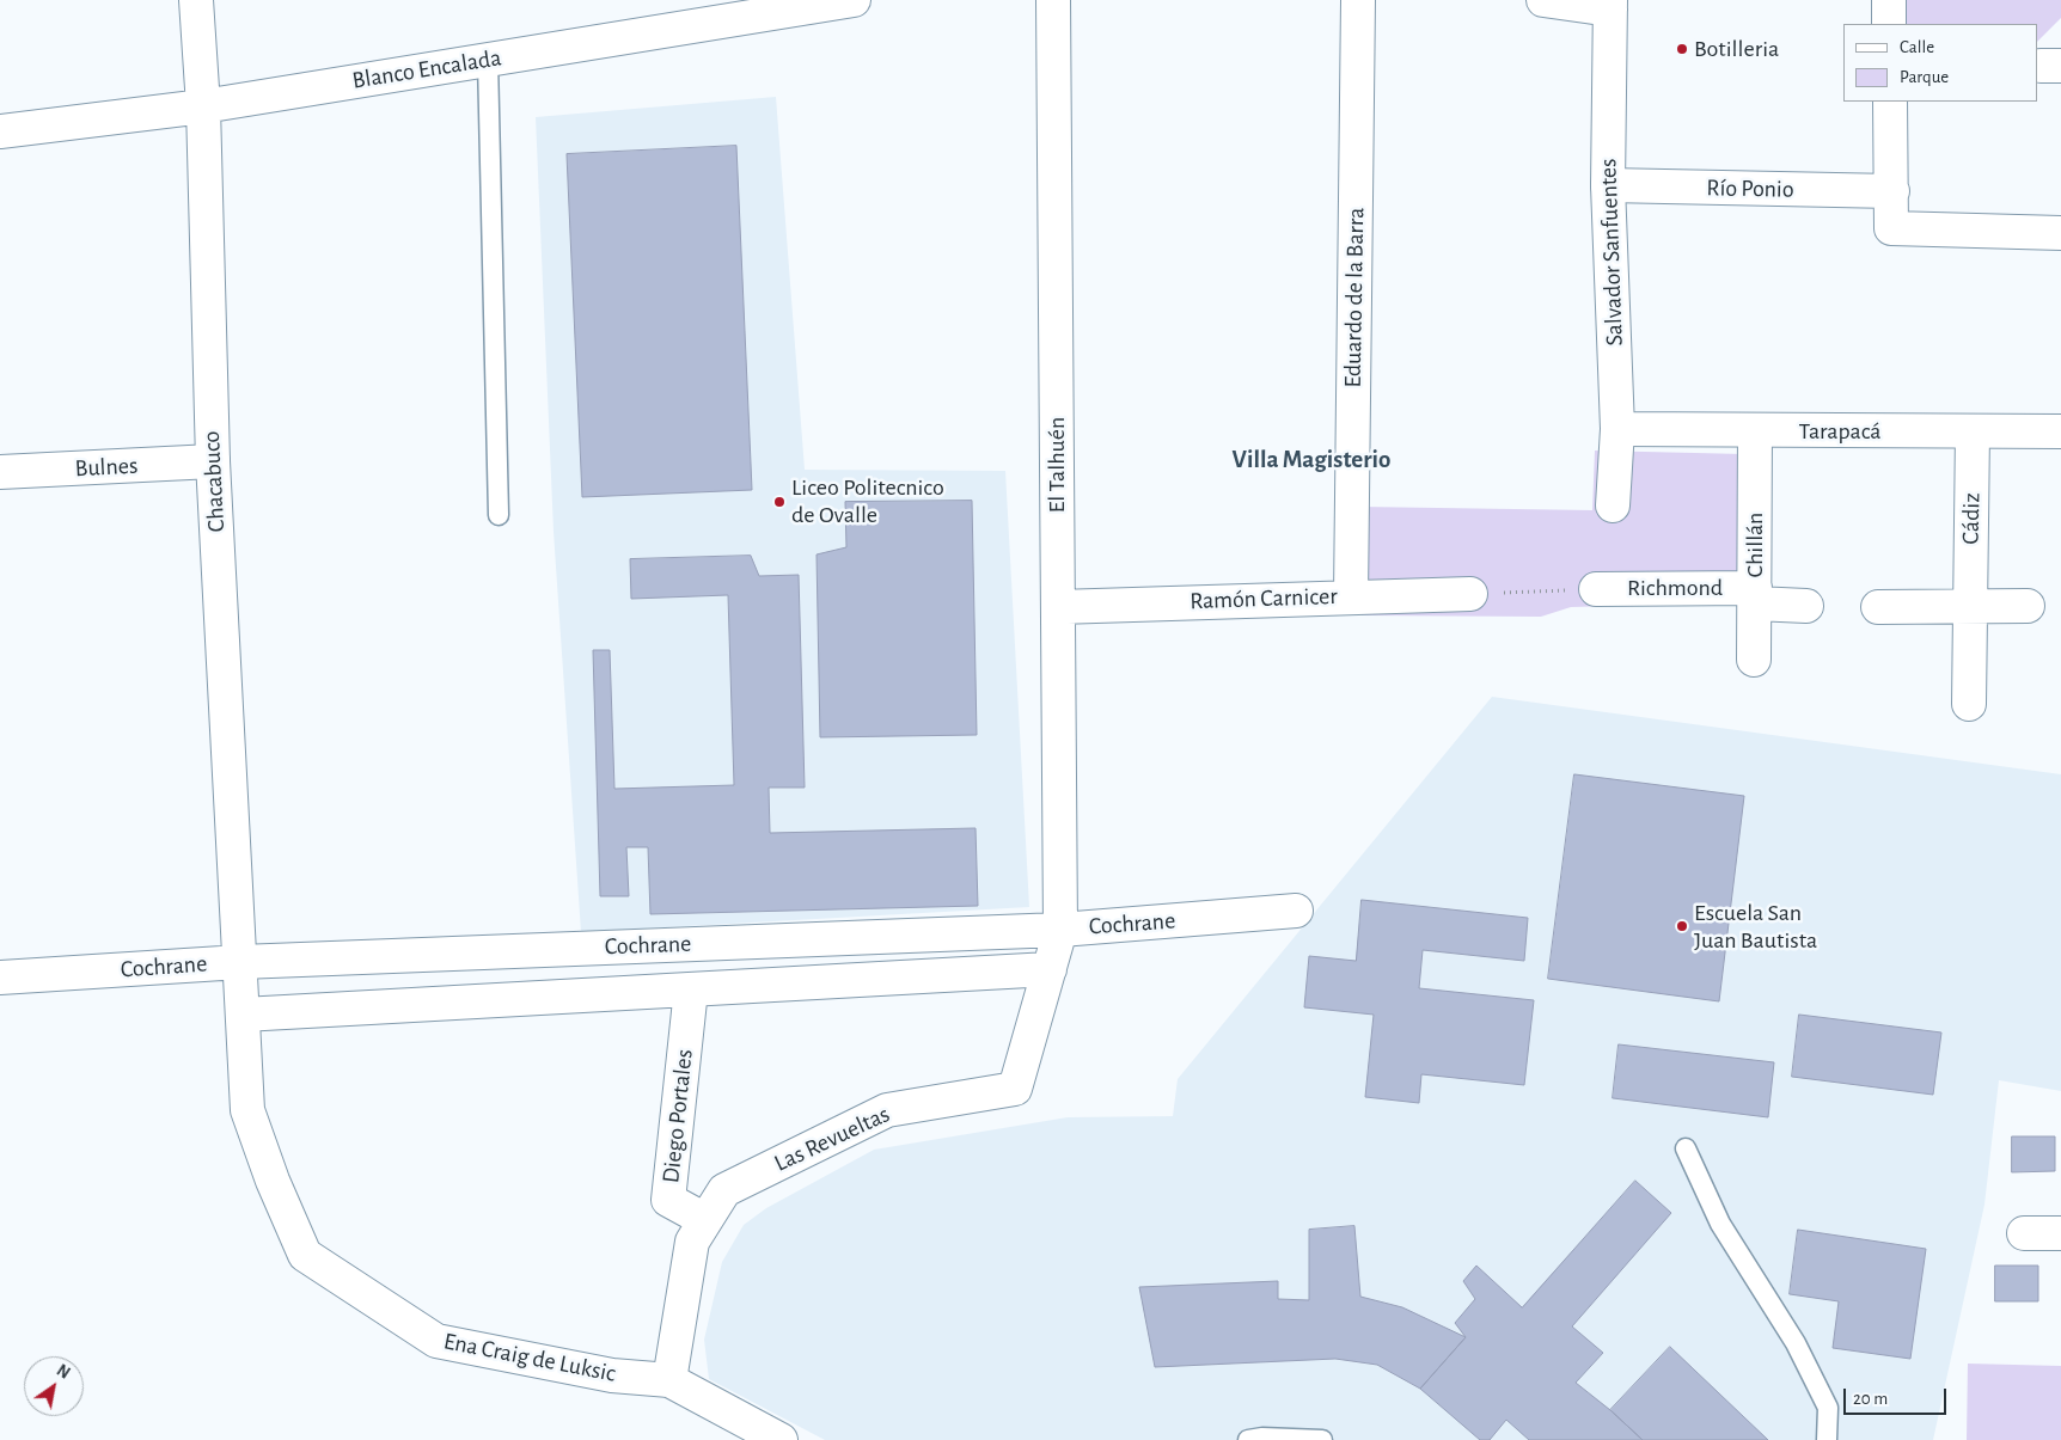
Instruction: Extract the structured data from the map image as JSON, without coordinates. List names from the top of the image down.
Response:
{
  "streets": {
    "street": [
      "Blanco Encalada",
      "Río Ponio",
      "Salvador Sanfuentes",
      "Eduardo de la Barra",
      "Tarapacá",
      "El Talhuén",
      "Bulnes",
      "Chacabuco",
      "Cádiz",
      "Chillán",
      "Richmond",
      "Ramón Carnicer",
      "Cochrane",
      "Diego Portales",
      "Las Revueltas",
      "Ena Craig de Luksic"
    ]
  },
  "crossings": [
    ["Blanco Encalada", "Chacabuco"],
    ["Río Ponio", "Salvador Sanfuentes"],
    ["Salvador Sanfuentes", "Tarapacá"],
    ["Eduardo de la Barra", "Ramón Carnicer"],
    ["Tarapacá", "Cádiz"],
    ["Tarapacá", "Chillán"],
    ["El Talhuén", "Ramón Carnicer"],
    ["El Talhuén", "Cochrane"],
    ["El Talhuén", "Las Revueltas"],
    ["Bulnes", "Chacabuco"],
    ["Chacabuco", "Cochrane"],
    ["Chacabuco", "Ena Craig de Luksic"],
    ["Chillán", "Richmond"],
    ["Cochrane", "Diego Portales"],
    ["Cochrane", "Las Revueltas"],
    ["Cochrane", "Ena Craig de Luksic"],
    ["Diego Portales", "Las Revueltas"],
    ["Las Revueltas", "Ena Craig de Luksic"]
  ],
  "districts": ["Villa Magisterio"],
  "places": ["Botilleria", "Liceo Politecnico de Ovalle", "Escuela San Juan Bautista"],
  "legend": ["Calle", "Parque"],
  "scale_bar": "20 m",
  "north": "top right"
}
